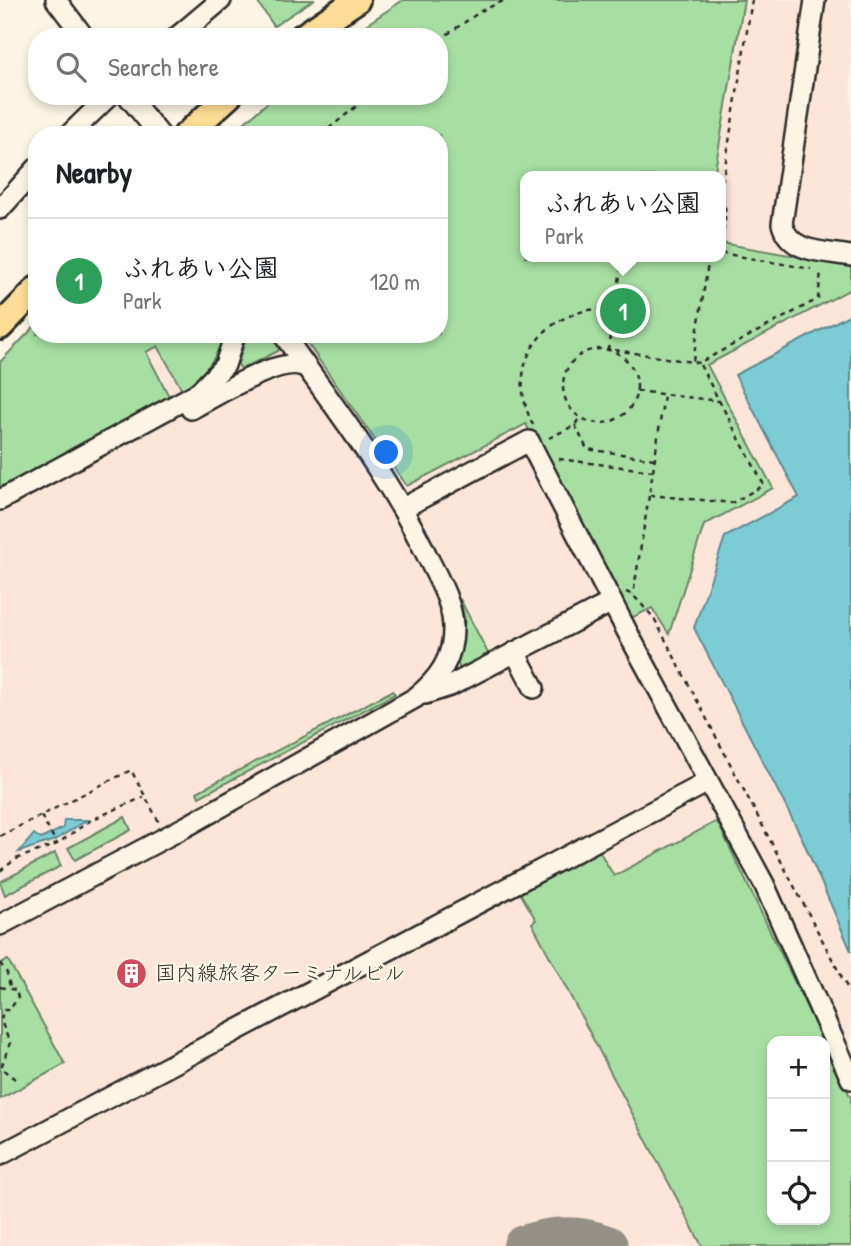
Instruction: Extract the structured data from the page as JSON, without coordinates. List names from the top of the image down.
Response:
{
  "places": {
    "building": ["国内線旅客ターミナルビル"]
  },
  "page": {
    "search": "Search here",
    "heading": "Nearby",
    "popup": ["ふれあい公園", "Park"],
    "list": [
      {
        "mark": "1",
        "name": "ふれあい公園",
        "note": "Park",
        "value": "120 m"
      }
    ],
    "pins": "1",
    "map_buttons": ["+", "−"]
  }
}
